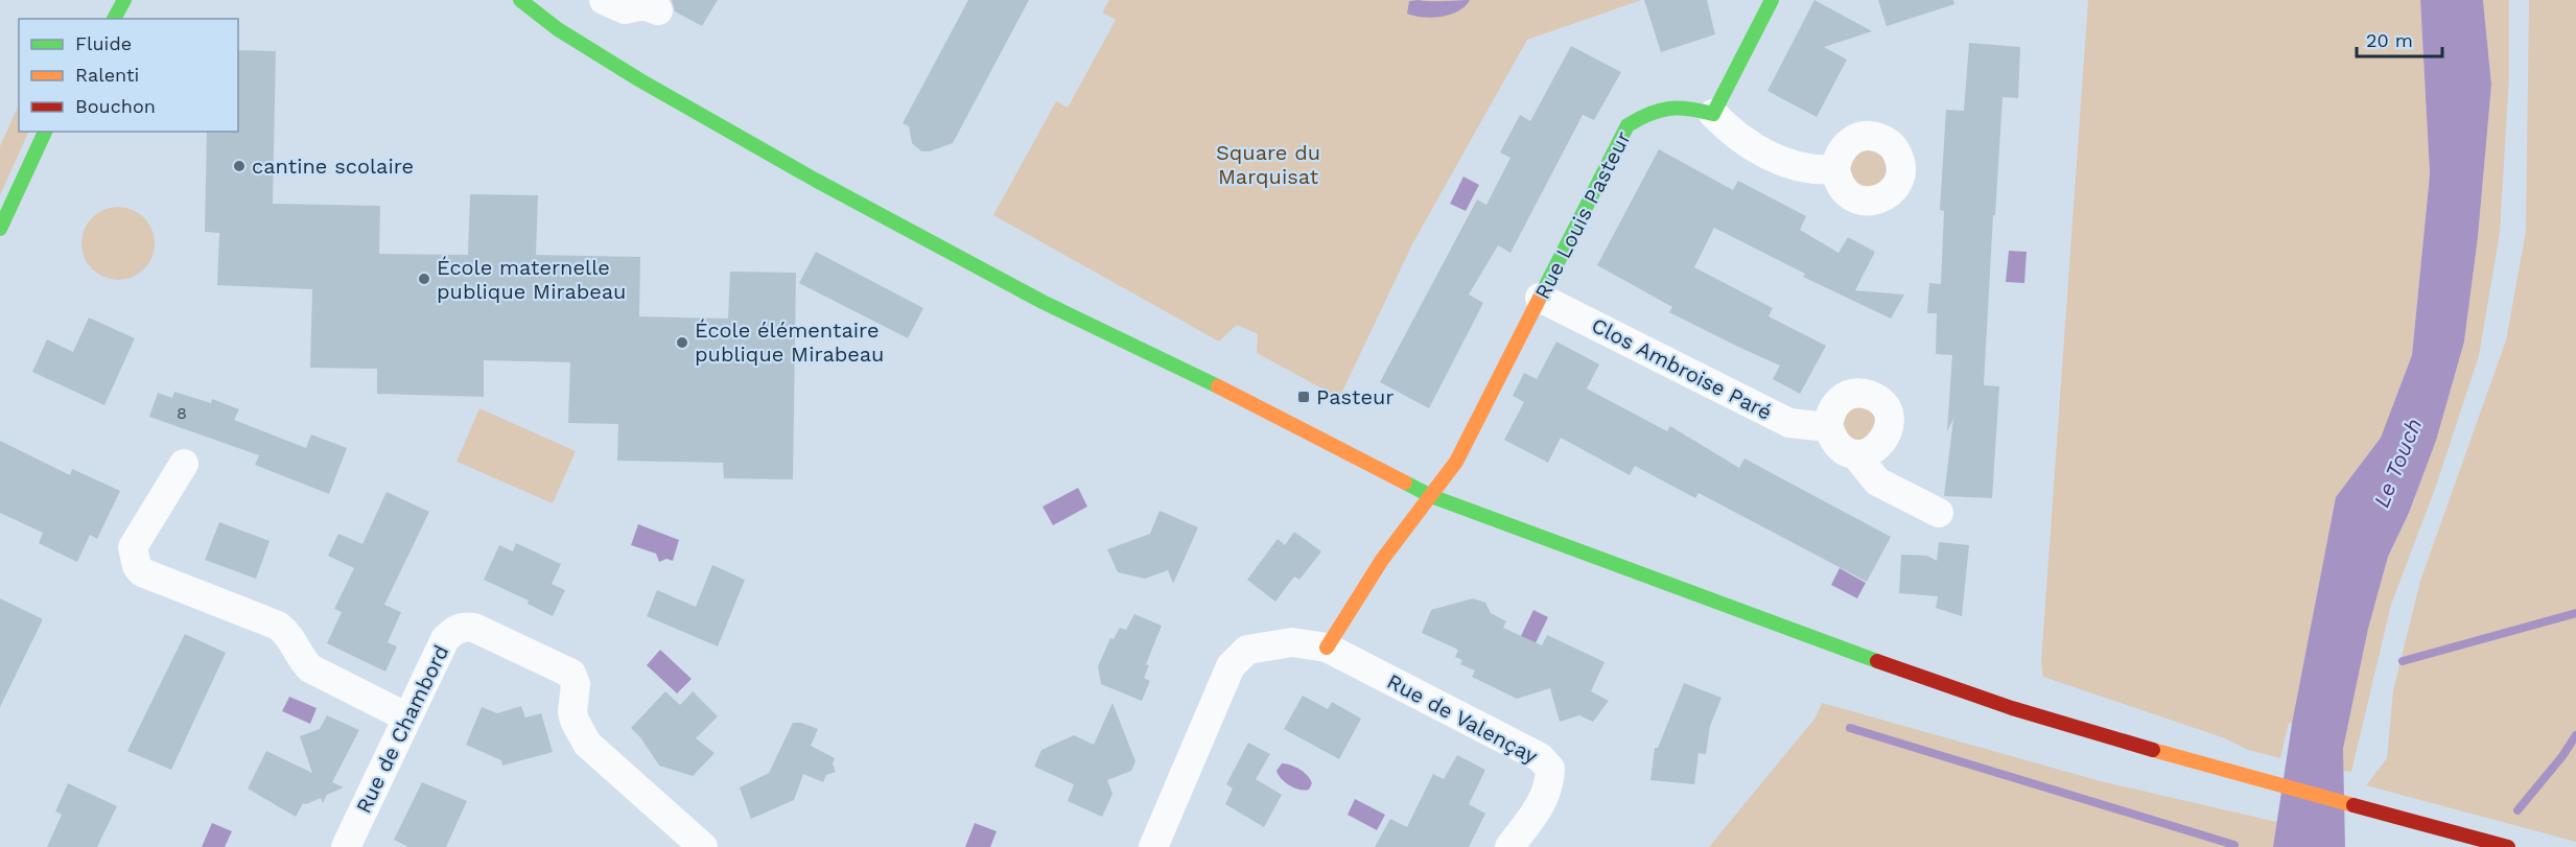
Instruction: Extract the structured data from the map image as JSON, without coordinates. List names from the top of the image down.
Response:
{
  "streets": {
    "main road": ["Rue Louis Pasteur"],
    "street": ["Clos Ambroise Paré", "Rue de Valençay", "Rue de Chambord"]
  },
  "crossings": [
    ["Rue Louis Pasteur", "Clos Ambroise Paré"]
  ],
  "water": ["Le Touch"],
  "parks": ["Square du Marquisat"],
  "places": {
    "other": ["cantine scolaire", "École maternelle publique Mirabeau", "École élémentaire publique Mirabeau"],
    "transit": ["Pasteur"]
  },
  "house_numbers": ["8"],
  "legend": ["Fluide", "Ralenti", "Bouchon"],
  "scale_bar": "20 m"
}
